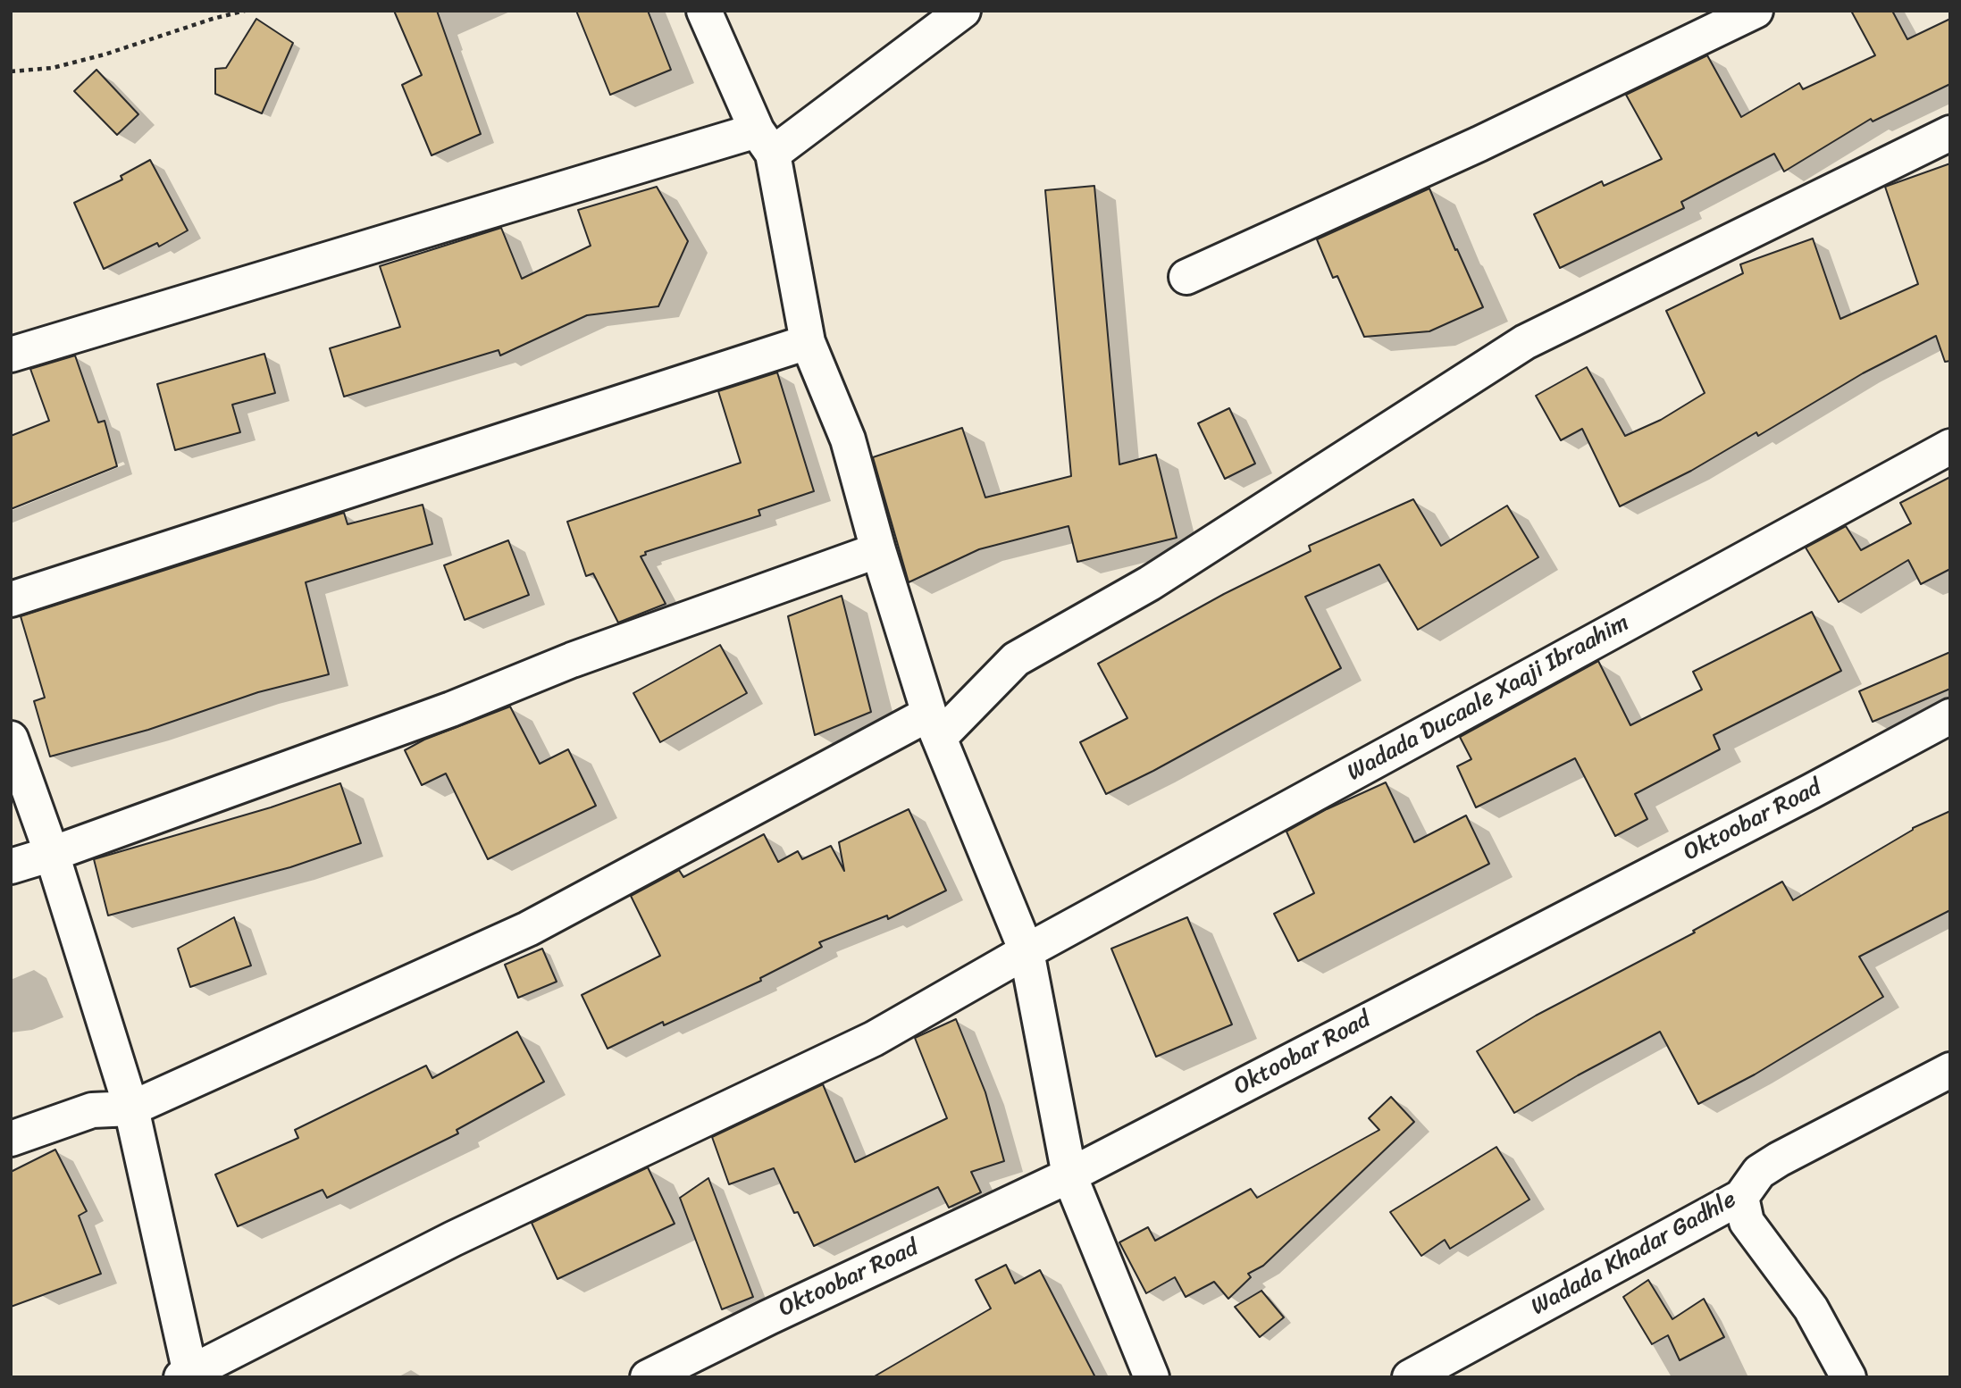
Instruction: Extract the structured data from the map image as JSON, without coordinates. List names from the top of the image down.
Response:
{
  "streets": {
    "street": ["Wadada Ducaale Xaaji Ibraahim", "Oktoobar Road", "Wadada Khadar Gadhle"]
  }
}
